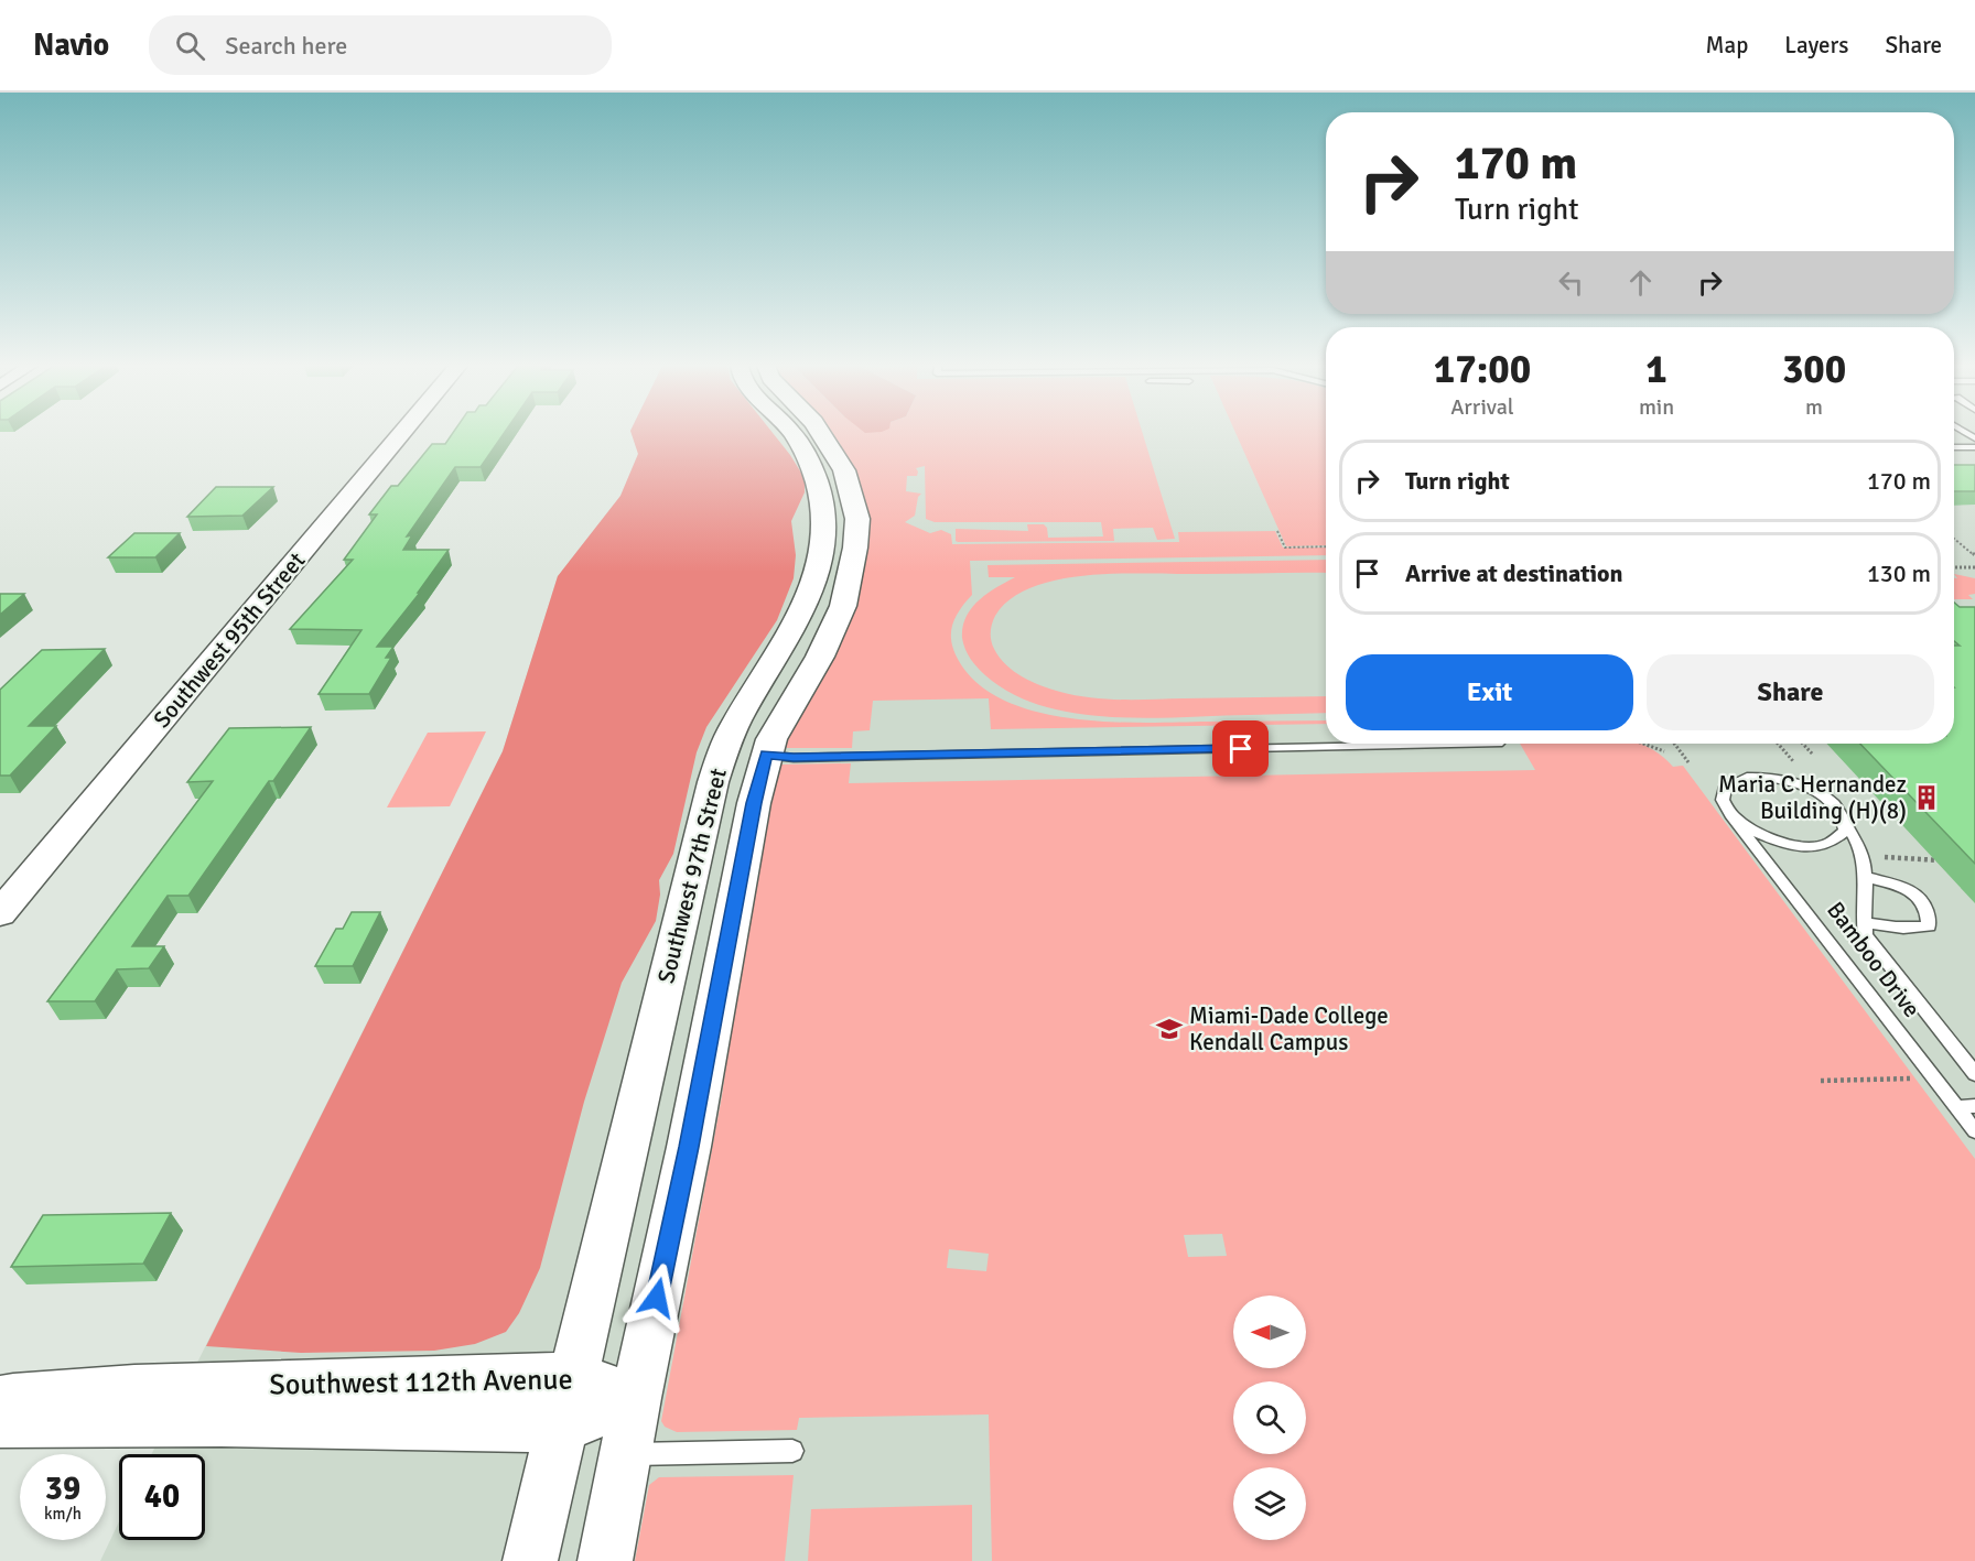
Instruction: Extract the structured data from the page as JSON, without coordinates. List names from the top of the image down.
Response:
{
  "streets": {
    "street": ["Southwest 95th Street", "Southwest 97th Street", "Southwest 112th Avenue"],
    "lane": ["Bamboo Drive"]
  },
  "crossings": [
    ["Southwest 97th Street", "Southwest 112th Avenue"]
  ],
  "places": {
    "building": ["Maria C Hernandez Building (H)(8)"],
    "school or university": ["Miami-Dade College Kendall Campus"]
  },
  "north": "left",
  "page": {
    "header": "Navio",
    "search": "Search here",
    "nav": ["Map", "Layers", "Share"],
    "turn": ["170 m", "Turn right"],
    "eta": [
      "17:00",
      "Arrival",
      "1",
      "min",
      "300",
      "m"
    ],
    "list": [
      {
        "name": "Turn right",
        "value": "170 m"
      },
      {
        "name": "Arrive at destination",
        "value": "130 m"
      }
    ],
    "buttons": ["Exit", "Share"],
    "speed": "39 km/h",
    "limit": "40"
  }
}
